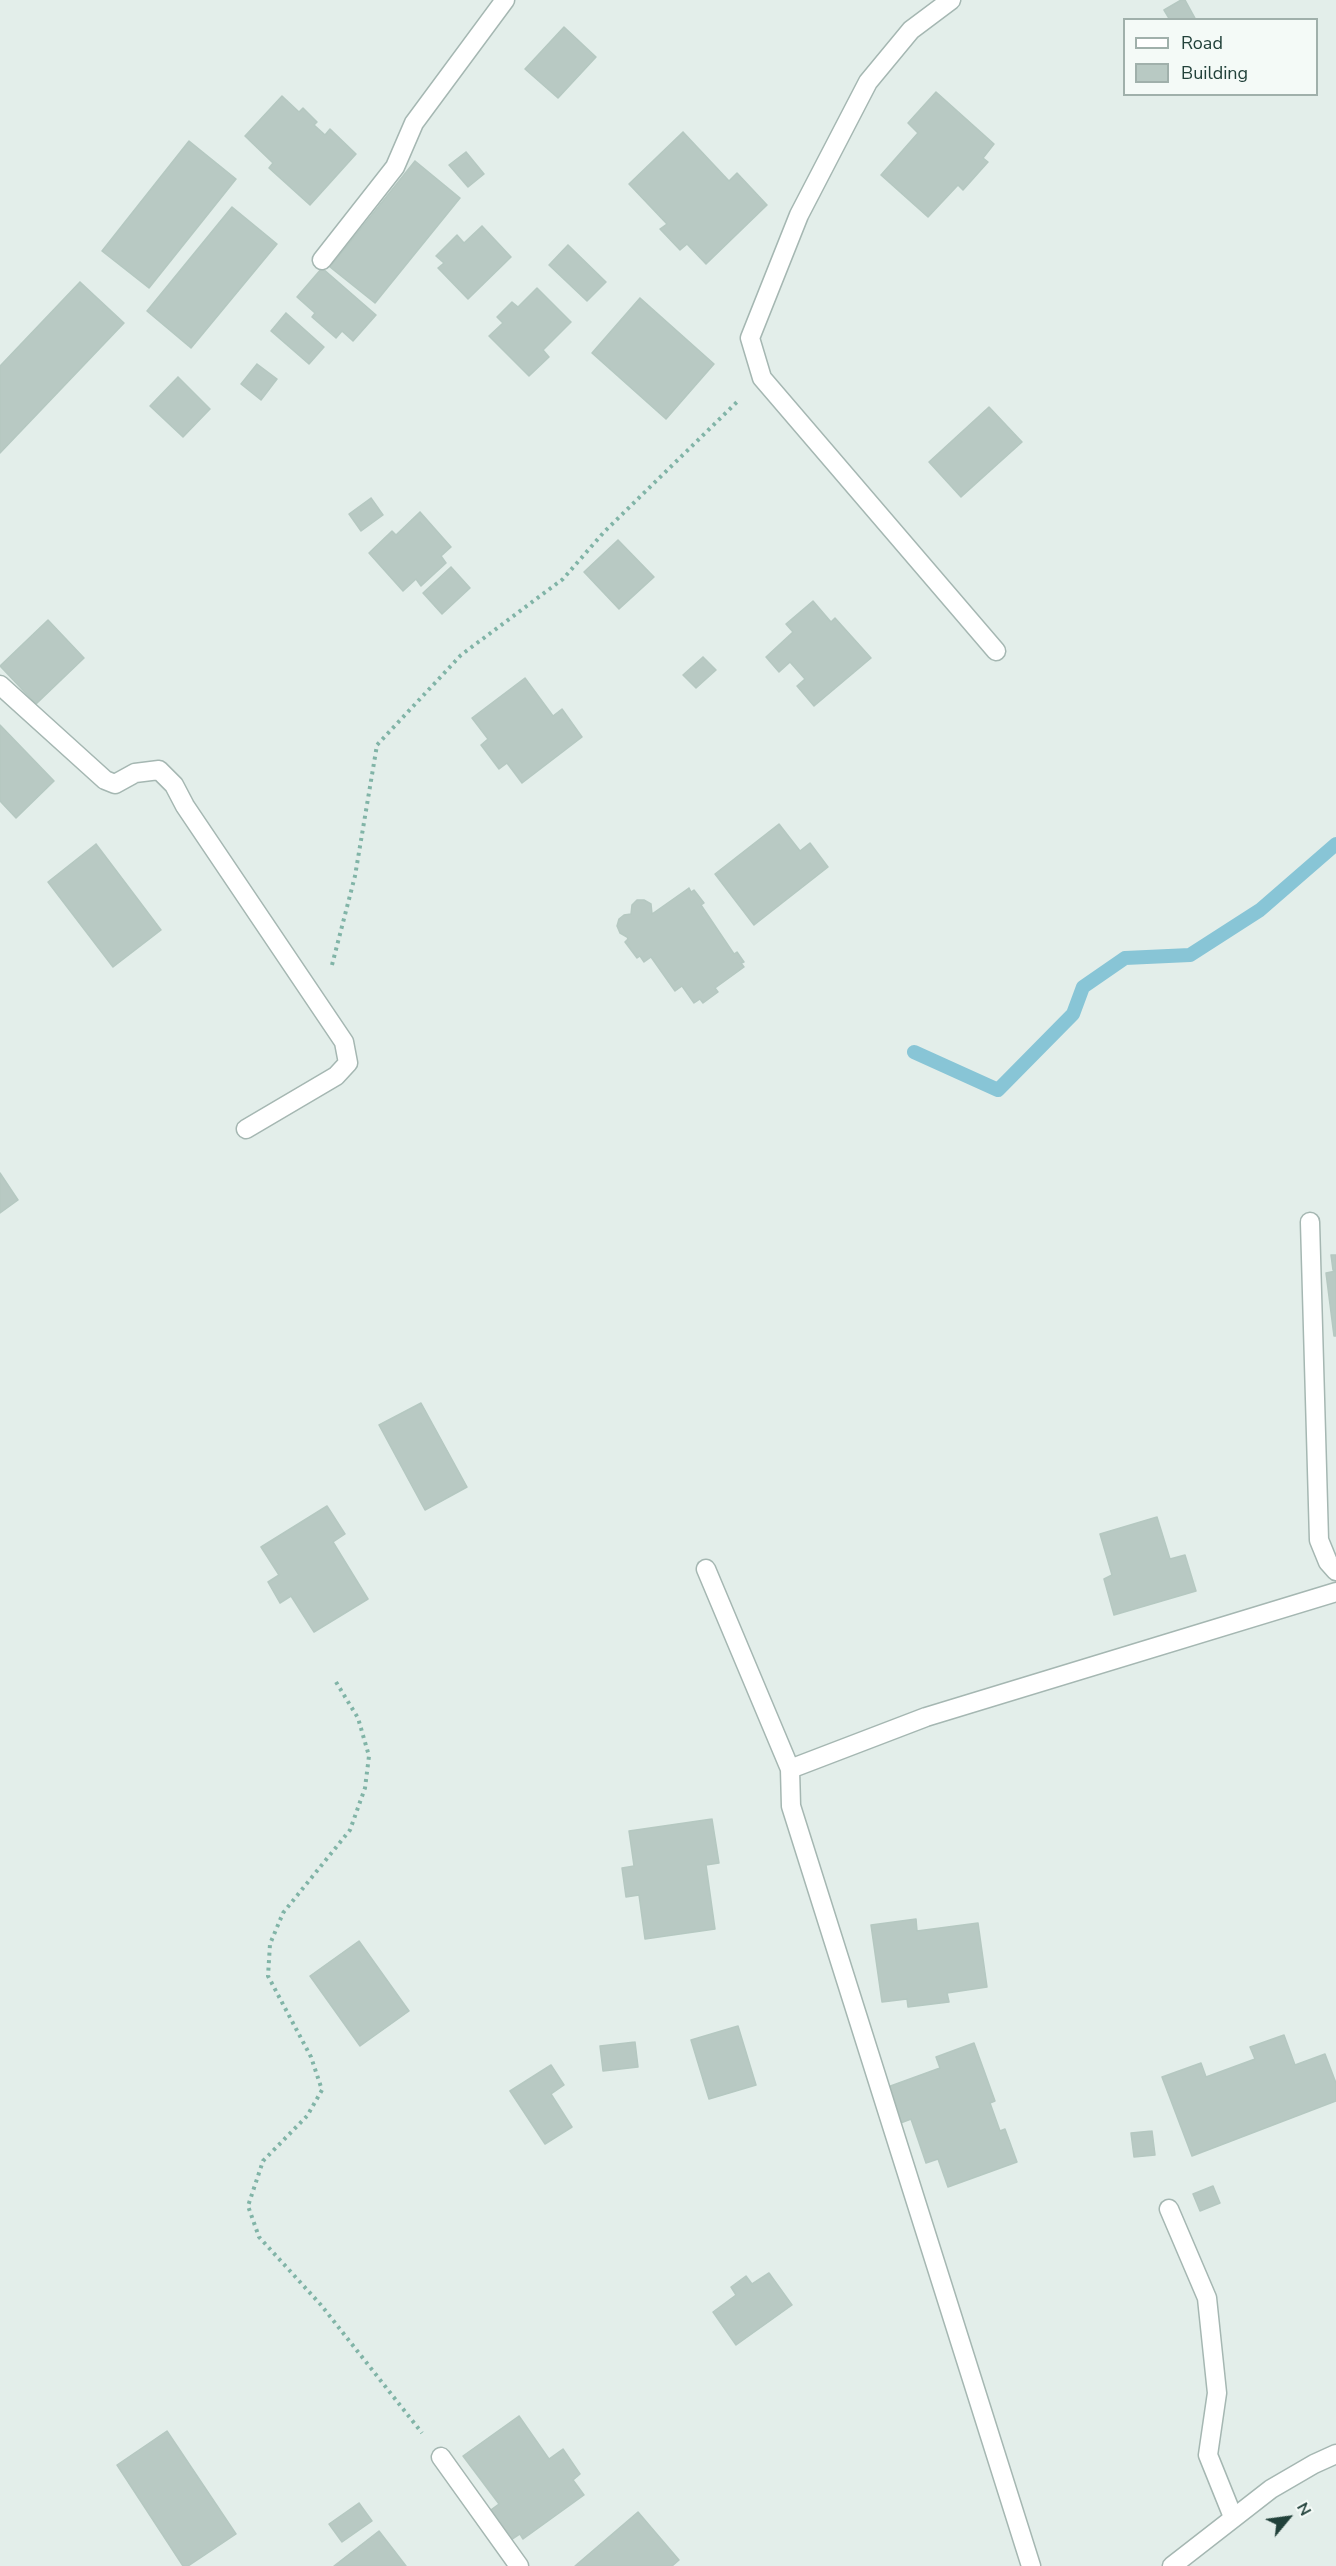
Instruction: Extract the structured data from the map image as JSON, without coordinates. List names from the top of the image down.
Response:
{
  "legend": ["Road", "Building"],
  "north": "top right"
}
